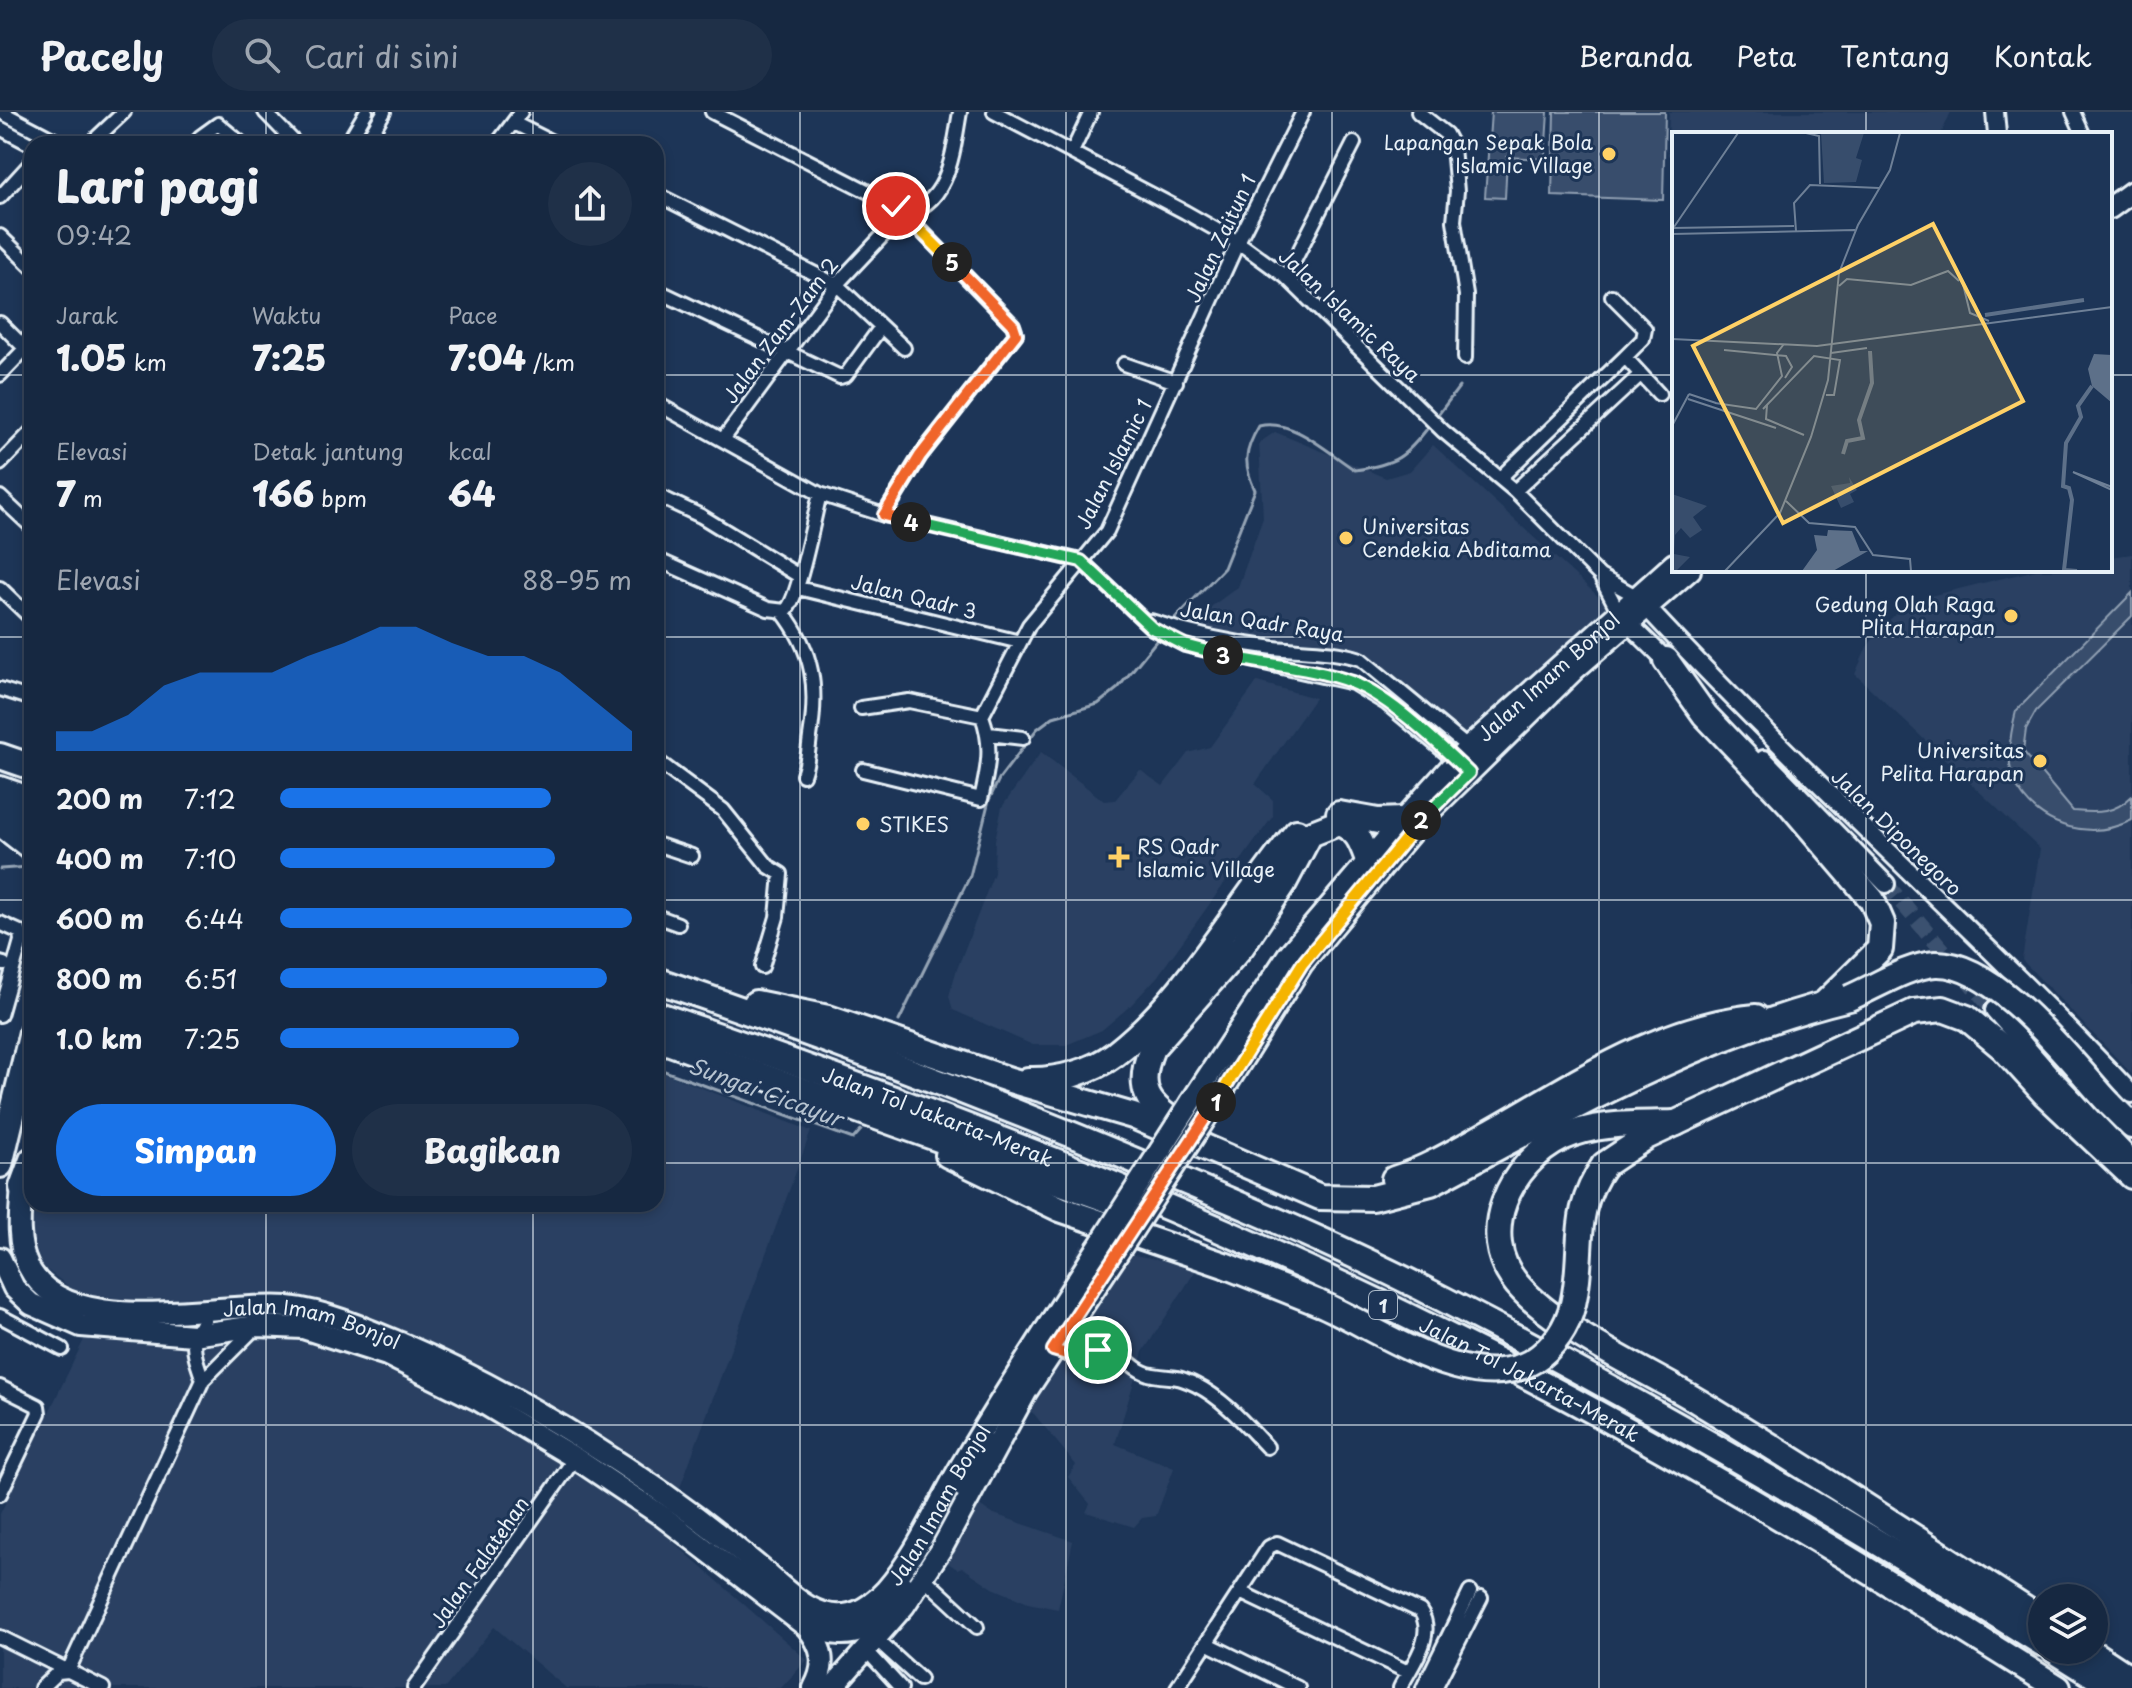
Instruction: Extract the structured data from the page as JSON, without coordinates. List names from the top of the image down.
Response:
{
  "streets": {
    "highway": ["Jalan Tol Jakarta–Merak", "1"],
    "main road": ["Jalan Imam Bonjol"],
    "street": [
      "Jalan Zaitun 1",
      "Jalan Islamic Raya",
      "Jalan Zam-Zam 2",
      "Jalan Islamic 1",
      "Jalan Qadr 3",
      "Jalan Qadr Raya",
      "Jalan Diponegoro",
      "Jalan Falatehan"
    ]
  },
  "crossings": [
    ["Jalan Zaitun 1", "Jalan Islamic Raya"],
    ["Jalan Zaitun 1", "Jalan Islamic 1"],
    ["Jalan Islamic Raya", "Jalan Imam Bonjol"],
    ["Jalan Islamic Raya", "Jalan Diponegoro"],
    ["Jalan Zam-Zam 2", "Jalan Qadr Raya"],
    ["Jalan Islamic 1", "Jalan Qadr 3"],
    ["Jalan Islamic 1", "Jalan Qadr Raya"],
    ["Jalan Qadr Raya", "Jalan Imam Bonjol"],
    ["Jalan Imam Bonjol", "Jalan Diponegoro"],
    ["Jalan Imam Bonjol", "Jalan Falatehan"]
  ],
  "water": ["Sungai Cicayur"],
  "places": {
    "other": [
      "Lapangan Sepak Bola Islamic Village",
      "Universitas Cendekia Abditama",
      "Gedung Olah Raga Plita Harapan",
      "Universitas Pelita Harapan",
      "STIKES"
    ],
    "health": ["RS Qadr Islamic Village"]
  },
  "page": {
    "header": "Pacely",
    "search": "Cari di sini",
    "nav": [
      "Beranda",
      "Peta",
      "Tentang",
      "Kontak"
    ],
    "heading": ["Lari pagi", "09:42"],
    "pins": [
      "5",
      "4",
      "3",
      "2",
      "1"
    ],
    "stats": [
      ["Jarak", "1.05 km"],
      ["Waktu", "7:25"],
      ["Pace", "7:04 /km"],
      ["Elevasi", "7 m"],
      ["Detak jantung", "166 bpm"],
      ["kcal", "64"]
    ],
    "chart": ["Elevasi", "88–95 m"],
    "list": [
      {
        "name": "200 m",
        "note": "7:12"
      },
      {
        "name": "400 m",
        "note": "7:10"
      },
      {
        "name": "600 m",
        "note": "6:44"
      },
      {
        "name": "800 m",
        "note": "6:51"
      },
      {
        "name": "1.0 km",
        "note": "7:25"
      }
    ],
    "buttons": ["Simpan", "Bagikan"]
  }
}
